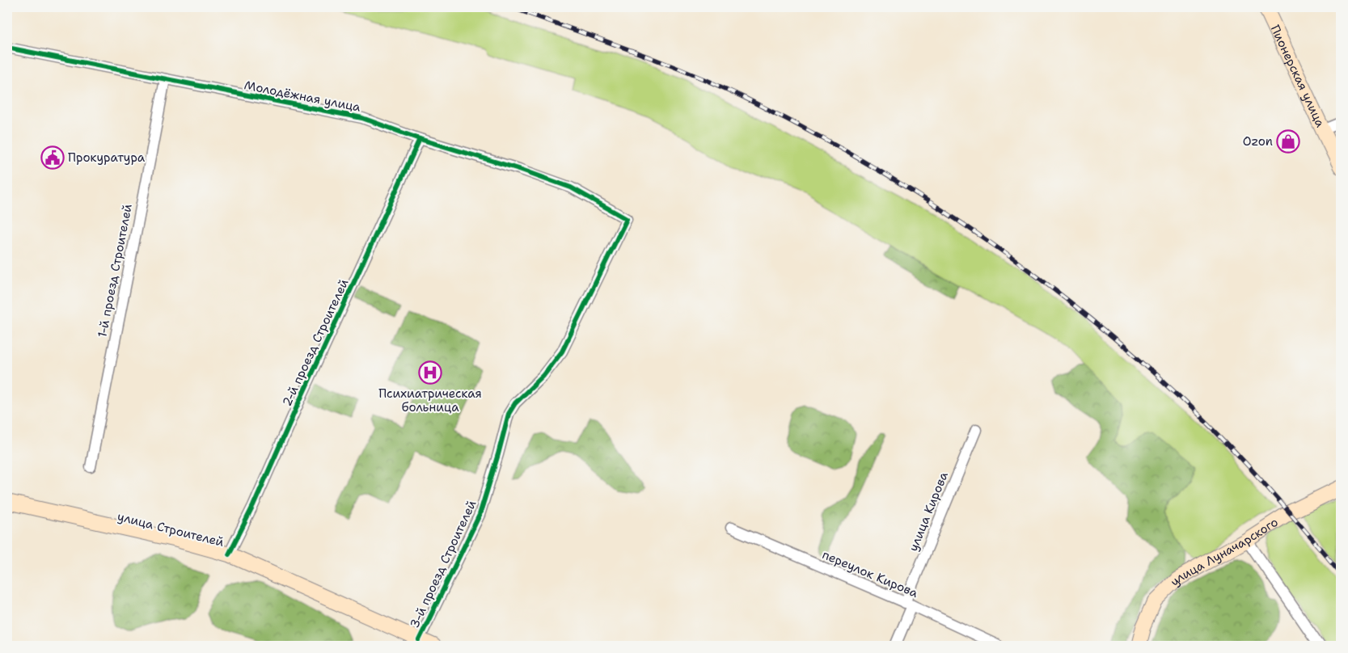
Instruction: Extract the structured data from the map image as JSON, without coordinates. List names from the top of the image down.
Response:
{
  "streets": {
    "main road": ["Пионерская улица", "улица Строителей", "улица Луначарского"],
    "street": [
      "Молодёжная улица",
      "1-й проезд Строителей",
      "2-й проезд Строителей",
      "улица Кирова",
      "3-й проезд Строителей",
      "переулок Кирова"
    ]
  },
  "crossings": [
    ["Молодёжная улица", "1-й проезд Строителей"],
    ["Молодёжная улица", "2-й проезд Строителей"],
    ["Молодёжная улица", "3-й проезд Строителей"],
    ["2-й проезд Строителей", "улица Строителей"],
    ["улица Кирова", "переулок Кирова"],
    ["улица Строителей", "3-й проезд Строителей"]
  ],
  "places": {
    "shop": ["Ozon"],
    "public building": ["Прокуратура"],
    "hospital": ["Психиатрическая больница"]
  }
}
